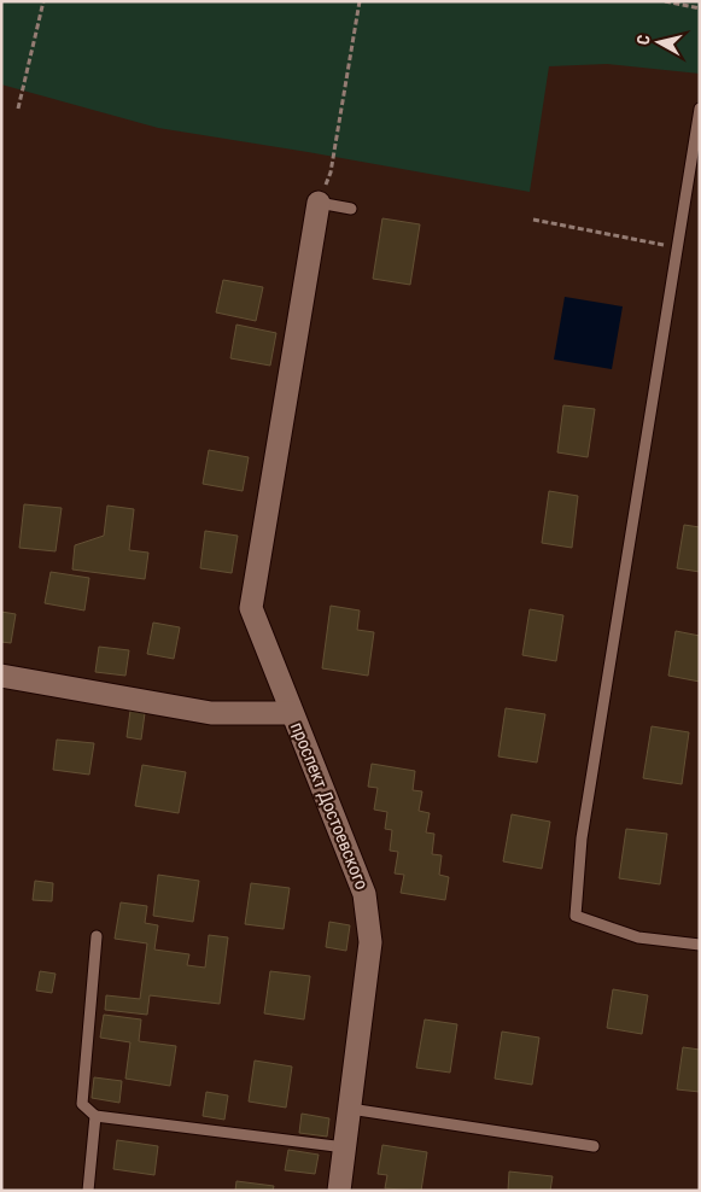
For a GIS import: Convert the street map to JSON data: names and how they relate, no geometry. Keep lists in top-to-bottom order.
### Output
{
  "streets": {
    "street": ["проспект Достоевского"]
  },
  "north": "left"
}
